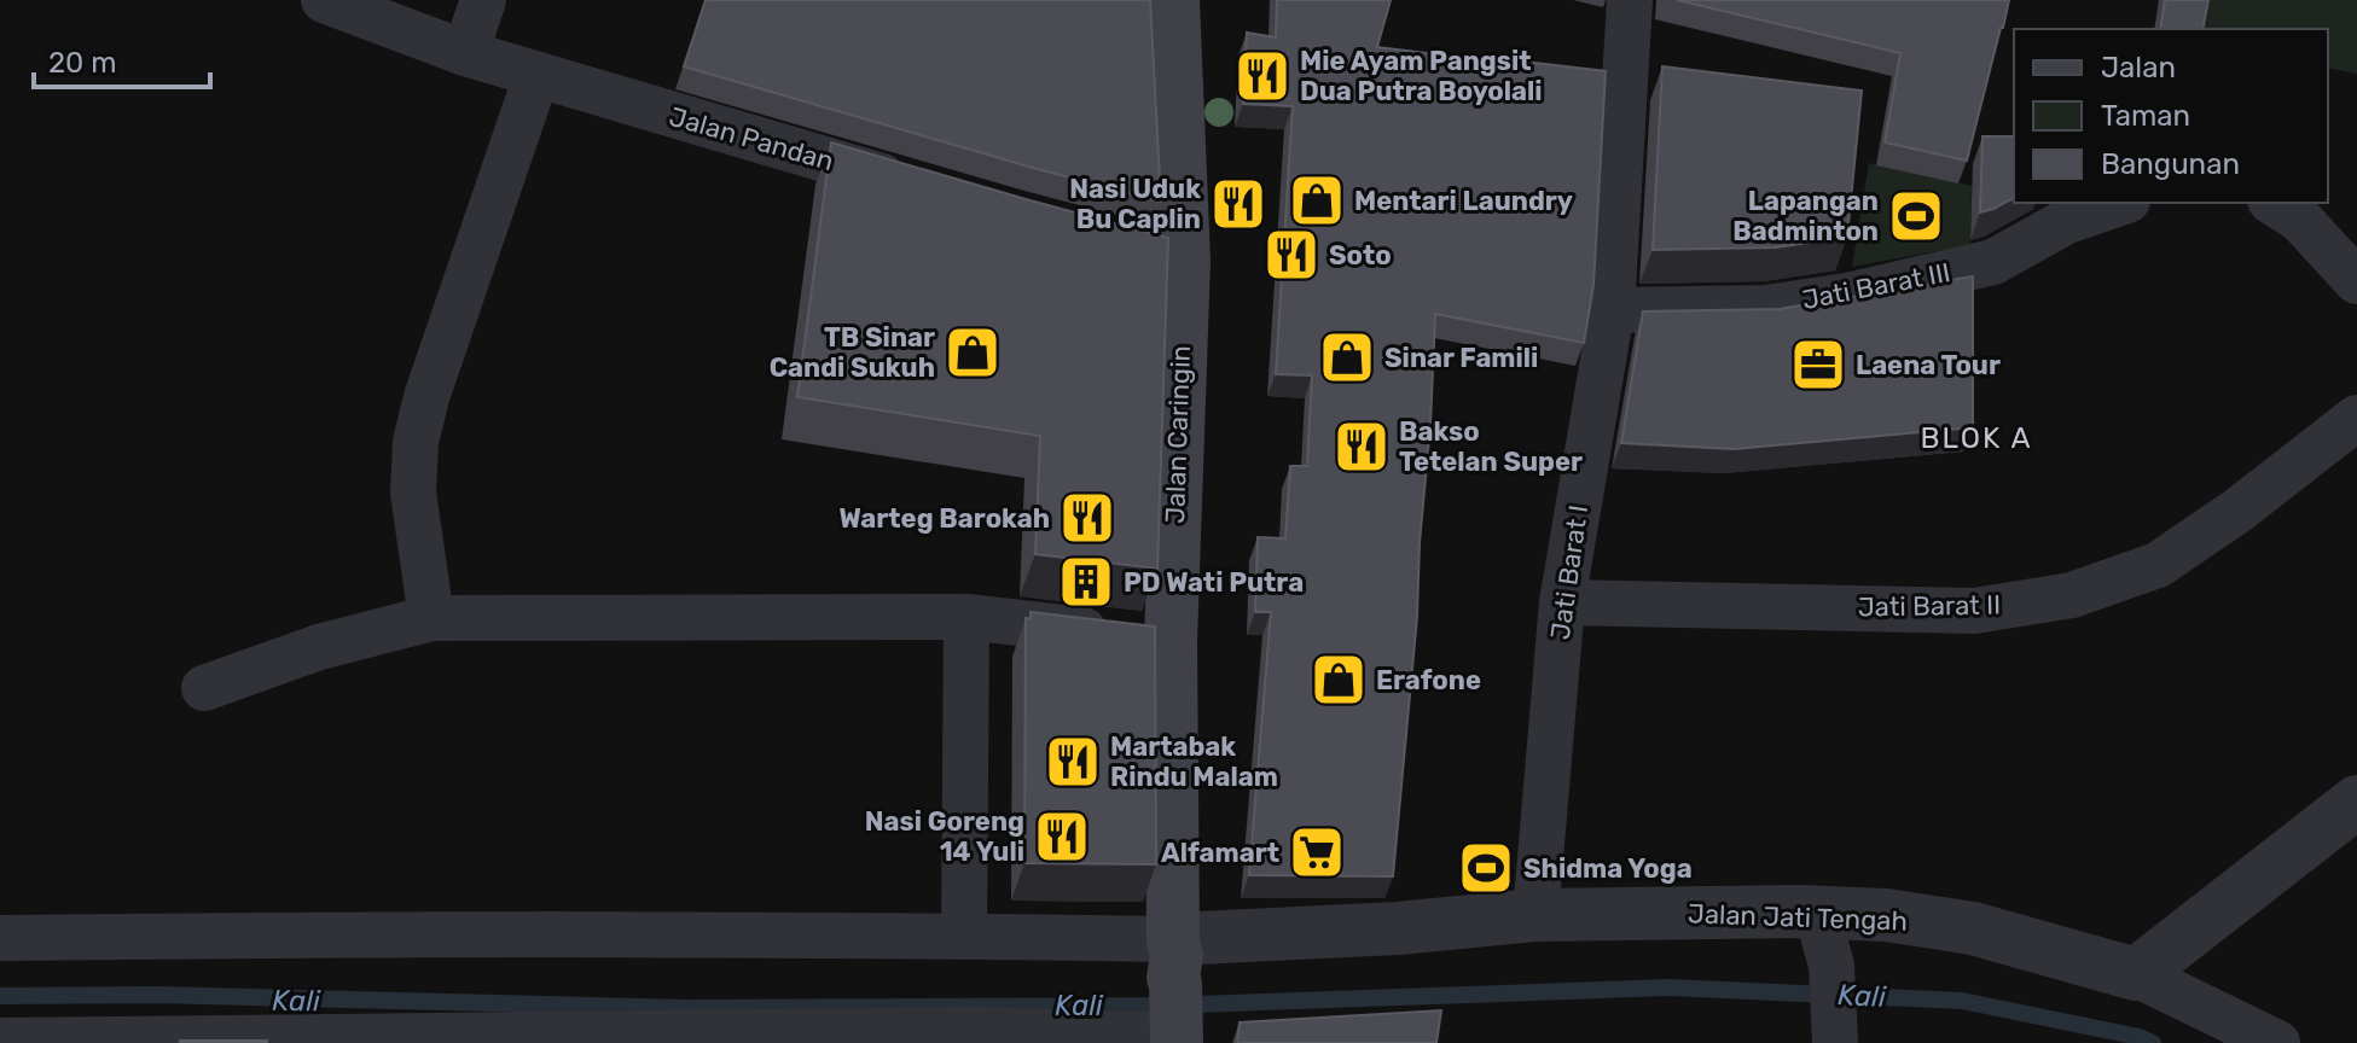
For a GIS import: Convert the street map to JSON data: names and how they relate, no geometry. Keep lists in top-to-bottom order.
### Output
{
  "streets": {
    "main road": ["Jalan Caringin"],
    "street": [
      "Jalan Pandan",
      "Jati Barat III",
      "Jati Barat I",
      "Jati Barat II",
      "Jalan Jati Tengah"
    ]
  },
  "crossings": [
    ["Jati Barat III", "Jati Barat I"],
    ["Jalan Caringin", "Jalan Jati Tengah"],
    ["Jati Barat I", "Jati Barat II"],
    ["Jati Barat I", "Jalan Jati Tengah"]
  ],
  "districts": ["BLOK A"],
  "water": ["Kali"],
  "places": {
    "restaurant": [
      "Mie Ayam Pangsit Dua Putra Boyolali",
      "Nasi Uduk Bu Caplin",
      "Soto",
      "Bakso Tetelan Super",
      "Warteg Barokah",
      "Martabak Rindu Malam",
      "Nasi Goreng 14 Yuli"
    ],
    "shop": [
      "Mentari Laundry",
      "TB Sinar Candi Sukuh",
      "Sinar Famili",
      "Erafone"
    ],
    "sports": ["Lapangan Badminton", "Shidma Yoga"],
    "office": ["Laena Tour"],
    "building": ["PD Wati Putra"],
    "supermarket": ["Alfamart"]
  },
  "legend": ["Jalan", "Taman", "Bangunan"],
  "scale_bar": "20 m"
}
